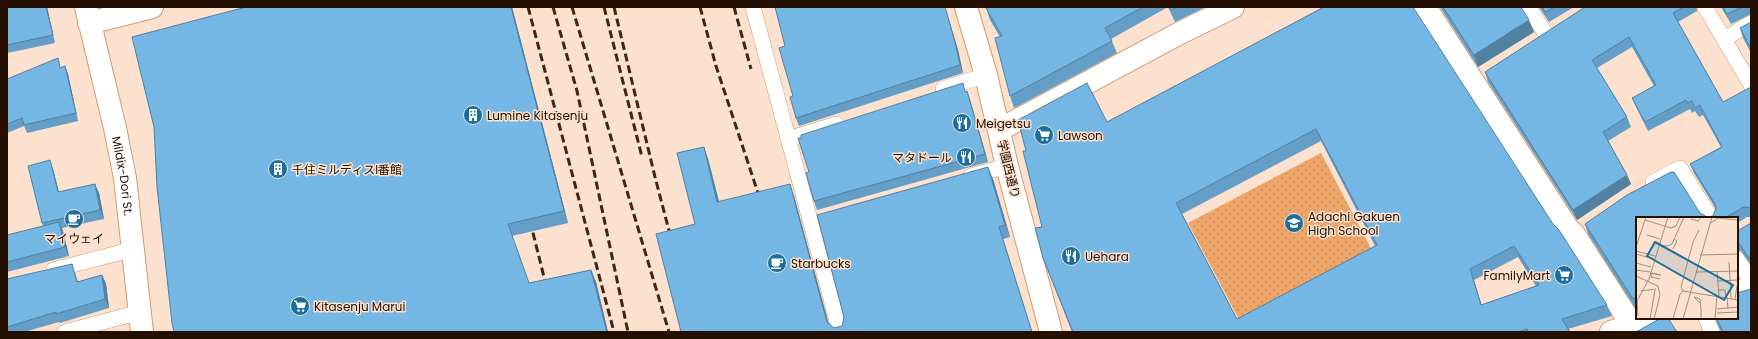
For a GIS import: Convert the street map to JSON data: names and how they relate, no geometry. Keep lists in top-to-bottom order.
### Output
{
  "streets": {
    "street": ["学園西通り", "Mildix-Dori St."]
  },
  "places": {
    "building": ["Lumine Kitasenju", "千住ミルディスI番館"],
    "restaurant": ["Meigetsu", "マタドール", "Uehara"],
    "supermarket": ["Lawson", "FamilyMart", "Kitasenju Marui"],
    "cafe": ["マイウェイ", "Starbucks"],
    "school or university": ["Adachi Gakuen High School"]
  }
}
